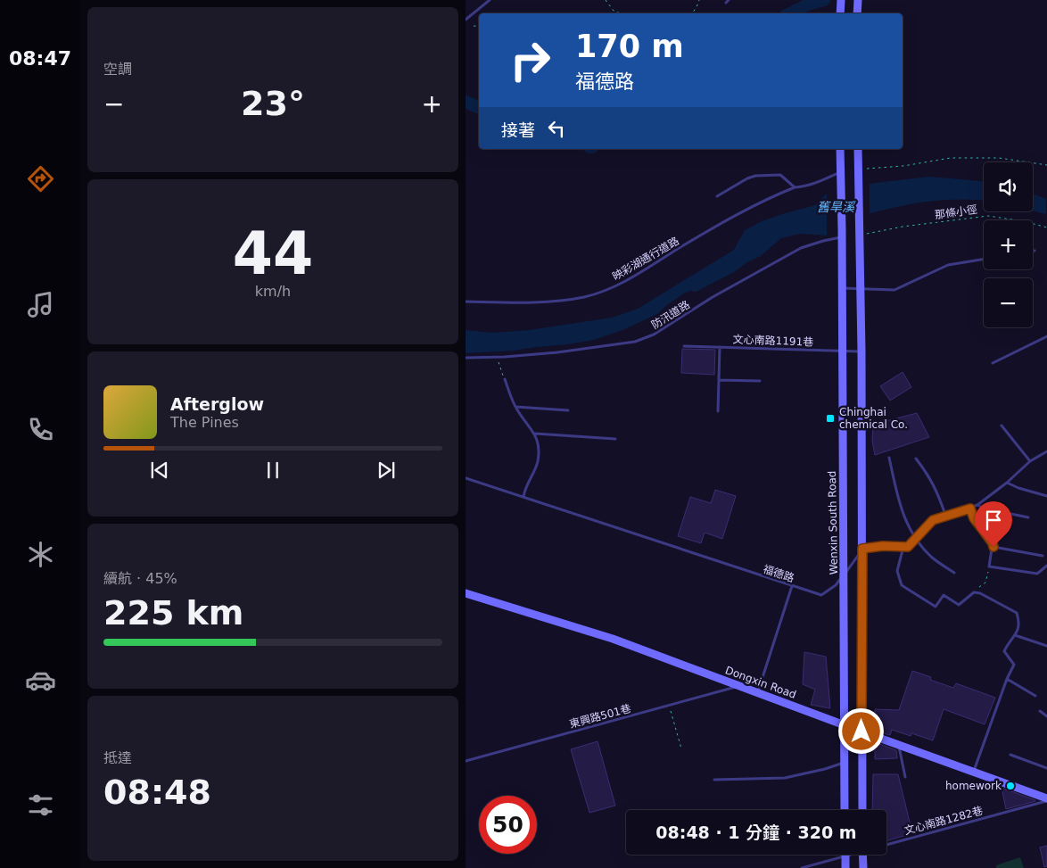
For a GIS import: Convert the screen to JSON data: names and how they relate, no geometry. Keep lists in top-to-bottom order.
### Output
{
  "streets": {
    "main road": ["Wenxin South Road", "Dongxin Road"],
    "lane": [
      "映彩湖通行道路",
      "防汛道路",
      "文心南路1191巷",
      "福德路",
      "東興路501巷",
      "文心南路1282巷"
    ],
    "path": ["那條小徑"]
  },
  "crossings": [
    ["映彩湖通行道路", "Wenxin South Road"],
    ["防汛道路", "Wenxin South Road"],
    ["文心南路1191巷", "Wenxin South Road"],
    ["Wenxin South Road", "福德路"],
    ["Wenxin South Road", "Dongxin Road"],
    ["Dongxin Road", "東興路501巷"],
    ["Dongxin Road", "文心南路1282巷"]
  ],
  "water": ["舊旱溪"],
  "places": {
    "transit": ["Chinghai chemical Co."],
    "other": ["homework"]
  },
  "page": {
    "tabs": "08:47",
    "tile": [
      "空調",
      ["44", "km/h"],
      ["續航 · 45%", "225 km"],
      ["抵達", "08:48"]
    ],
    "turn": ["170 m", "福德路"],
    "heat": ["−", "23°", "+"],
    "then": "接著",
    "map_buttons": ["+", "−"],
    "song": ["Afterglow", "The Pines"],
    "limit": "50",
    "trip": "08:48 · 1 分鐘 · 320 m"
  }
}
